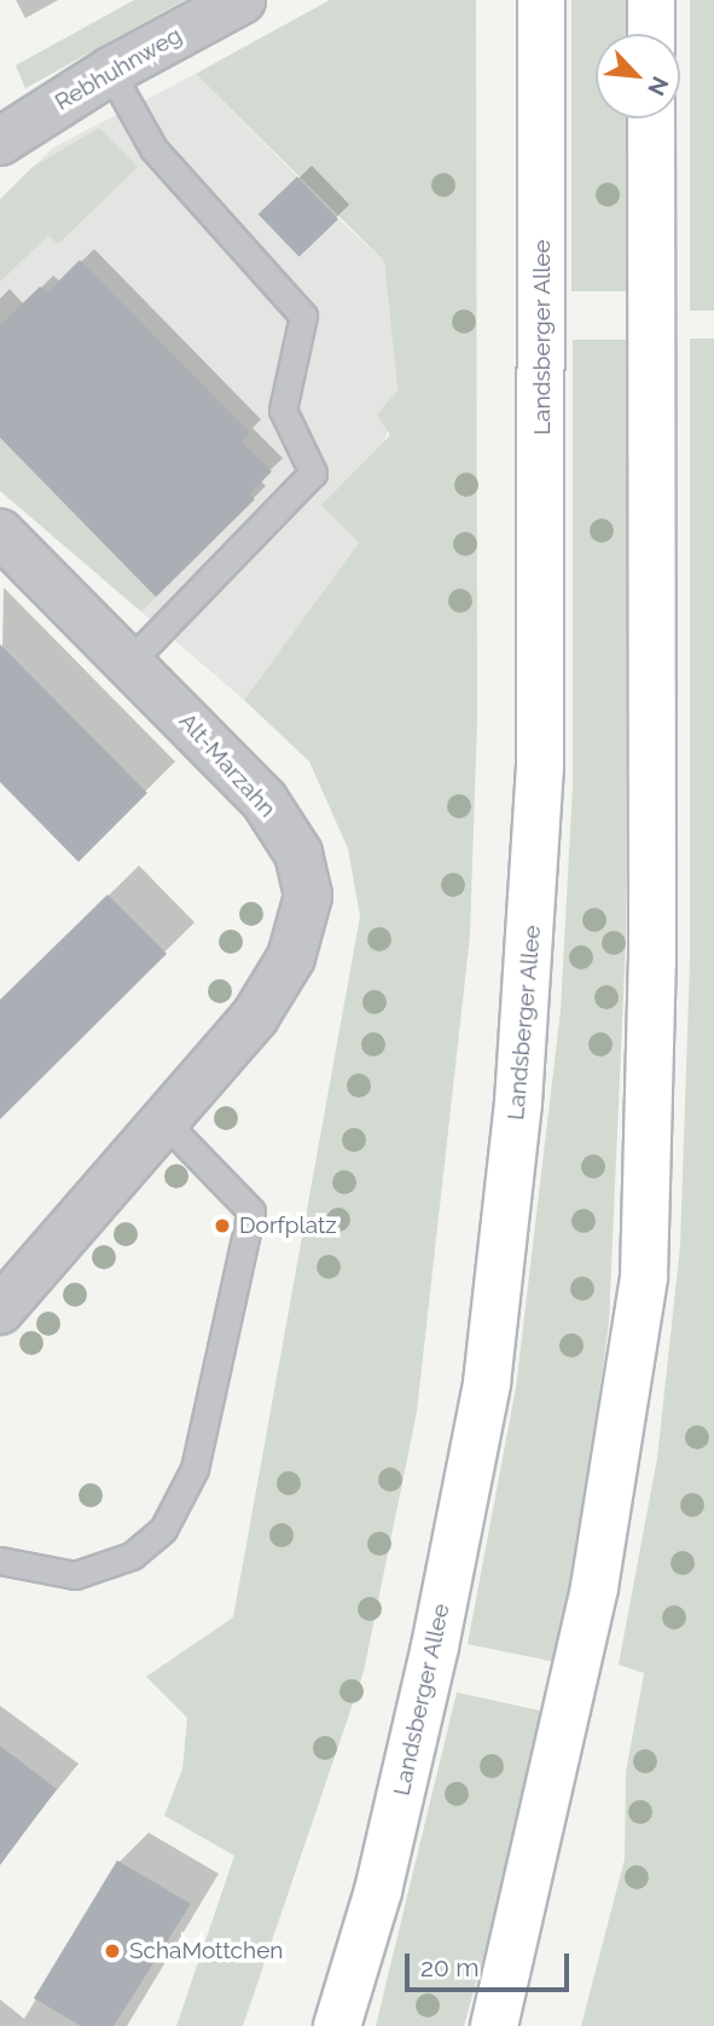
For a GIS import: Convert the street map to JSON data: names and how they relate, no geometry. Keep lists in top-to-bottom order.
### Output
{
  "streets": {
    "main road": ["Landsberger Allee"],
    "street": ["Rebhuhnweg", "Alt-Marzahn"]
  },
  "places": ["Dorfplatz", "SchaMottchen"],
  "scale_bar": "20 m",
  "north": "bottom right"
}
